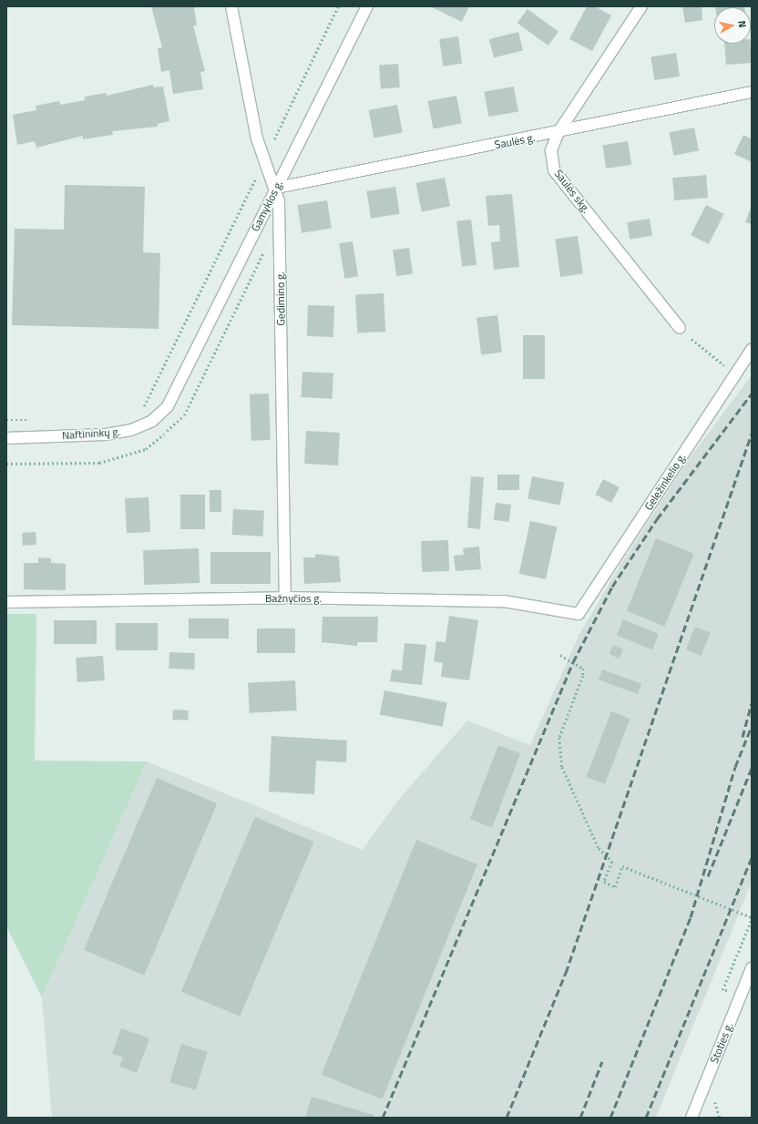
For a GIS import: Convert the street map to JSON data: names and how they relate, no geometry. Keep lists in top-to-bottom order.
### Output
{
  "streets": {
    "street": [
      "Saulės g.",
      "Saulės skg.",
      "Gamyklos g.",
      "Gedimino g.",
      "Naftininkų g.",
      "Geležinkelio g.",
      "Bažnyčios g.",
      "Stoties g."
    ]
  },
  "crossings": [
    ["Saulės g.", "Saulės skg."],
    ["Saulės g.", "Gamyklos g."],
    ["Saulės g.", "Gedimino g."],
    ["Gamyklos g.", "Gedimino g."],
    ["Gamyklos g.", "Naftininkų g."],
    ["Gedimino g.", "Bažnyčios g."],
    ["Geležinkelio g.", "Bažnyčios g."]
  ],
  "north": "right"
}
